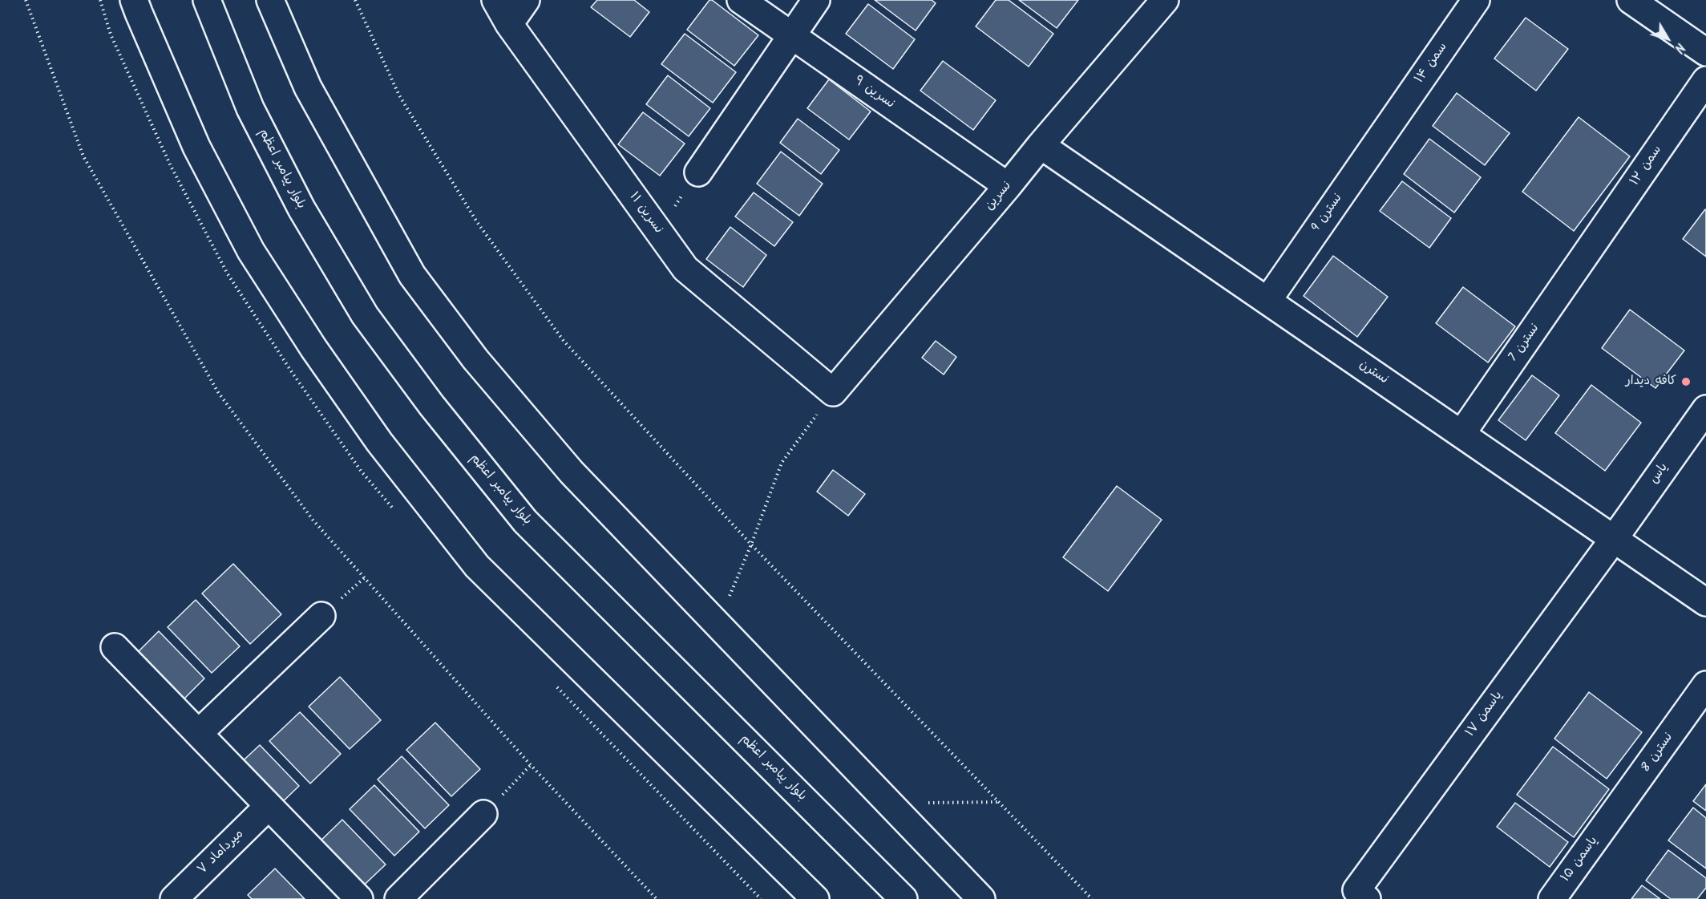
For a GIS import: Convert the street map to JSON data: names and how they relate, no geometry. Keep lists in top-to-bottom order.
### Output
{
  "streets": {
    "street": [
      "سمن ۱۴",
      "نسرین ۹",
      "سمن ۱۲",
      "بلوار پیامبر اعظم",
      "نسرین",
      "نسرین ۱۱",
      "نسترن 9",
      "نسترن 7",
      "نسترن",
      "یاس",
      "یاسمن ۱۷",
      "نسترن 8",
      "میرداماد ۷",
      "یاسمن ۱۵"
    ]
  },
  "crossings": [
    ["سمن ۱۴", "نسترن 9"],
    ["نسرین ۹", "نسرین"],
    ["سمن ۱۲", "نسترن 7"],
    ["نسرین", "نسرین ۱۱"],
    ["نسرین", "نسترن"],
    ["نسترن 9", "نسترن"],
    ["نسترن 7", "نسترن"],
    ["نسترن", "یاس"],
    ["نسترن", "یاسمن ۱۷"],
    ["یاس", "یاسمن ۱۷"],
    ["نسترن 8", "یاسمن ۱۵"]
  ],
  "places": ["کافه دیدار"],
  "north": "bottom right"
}
